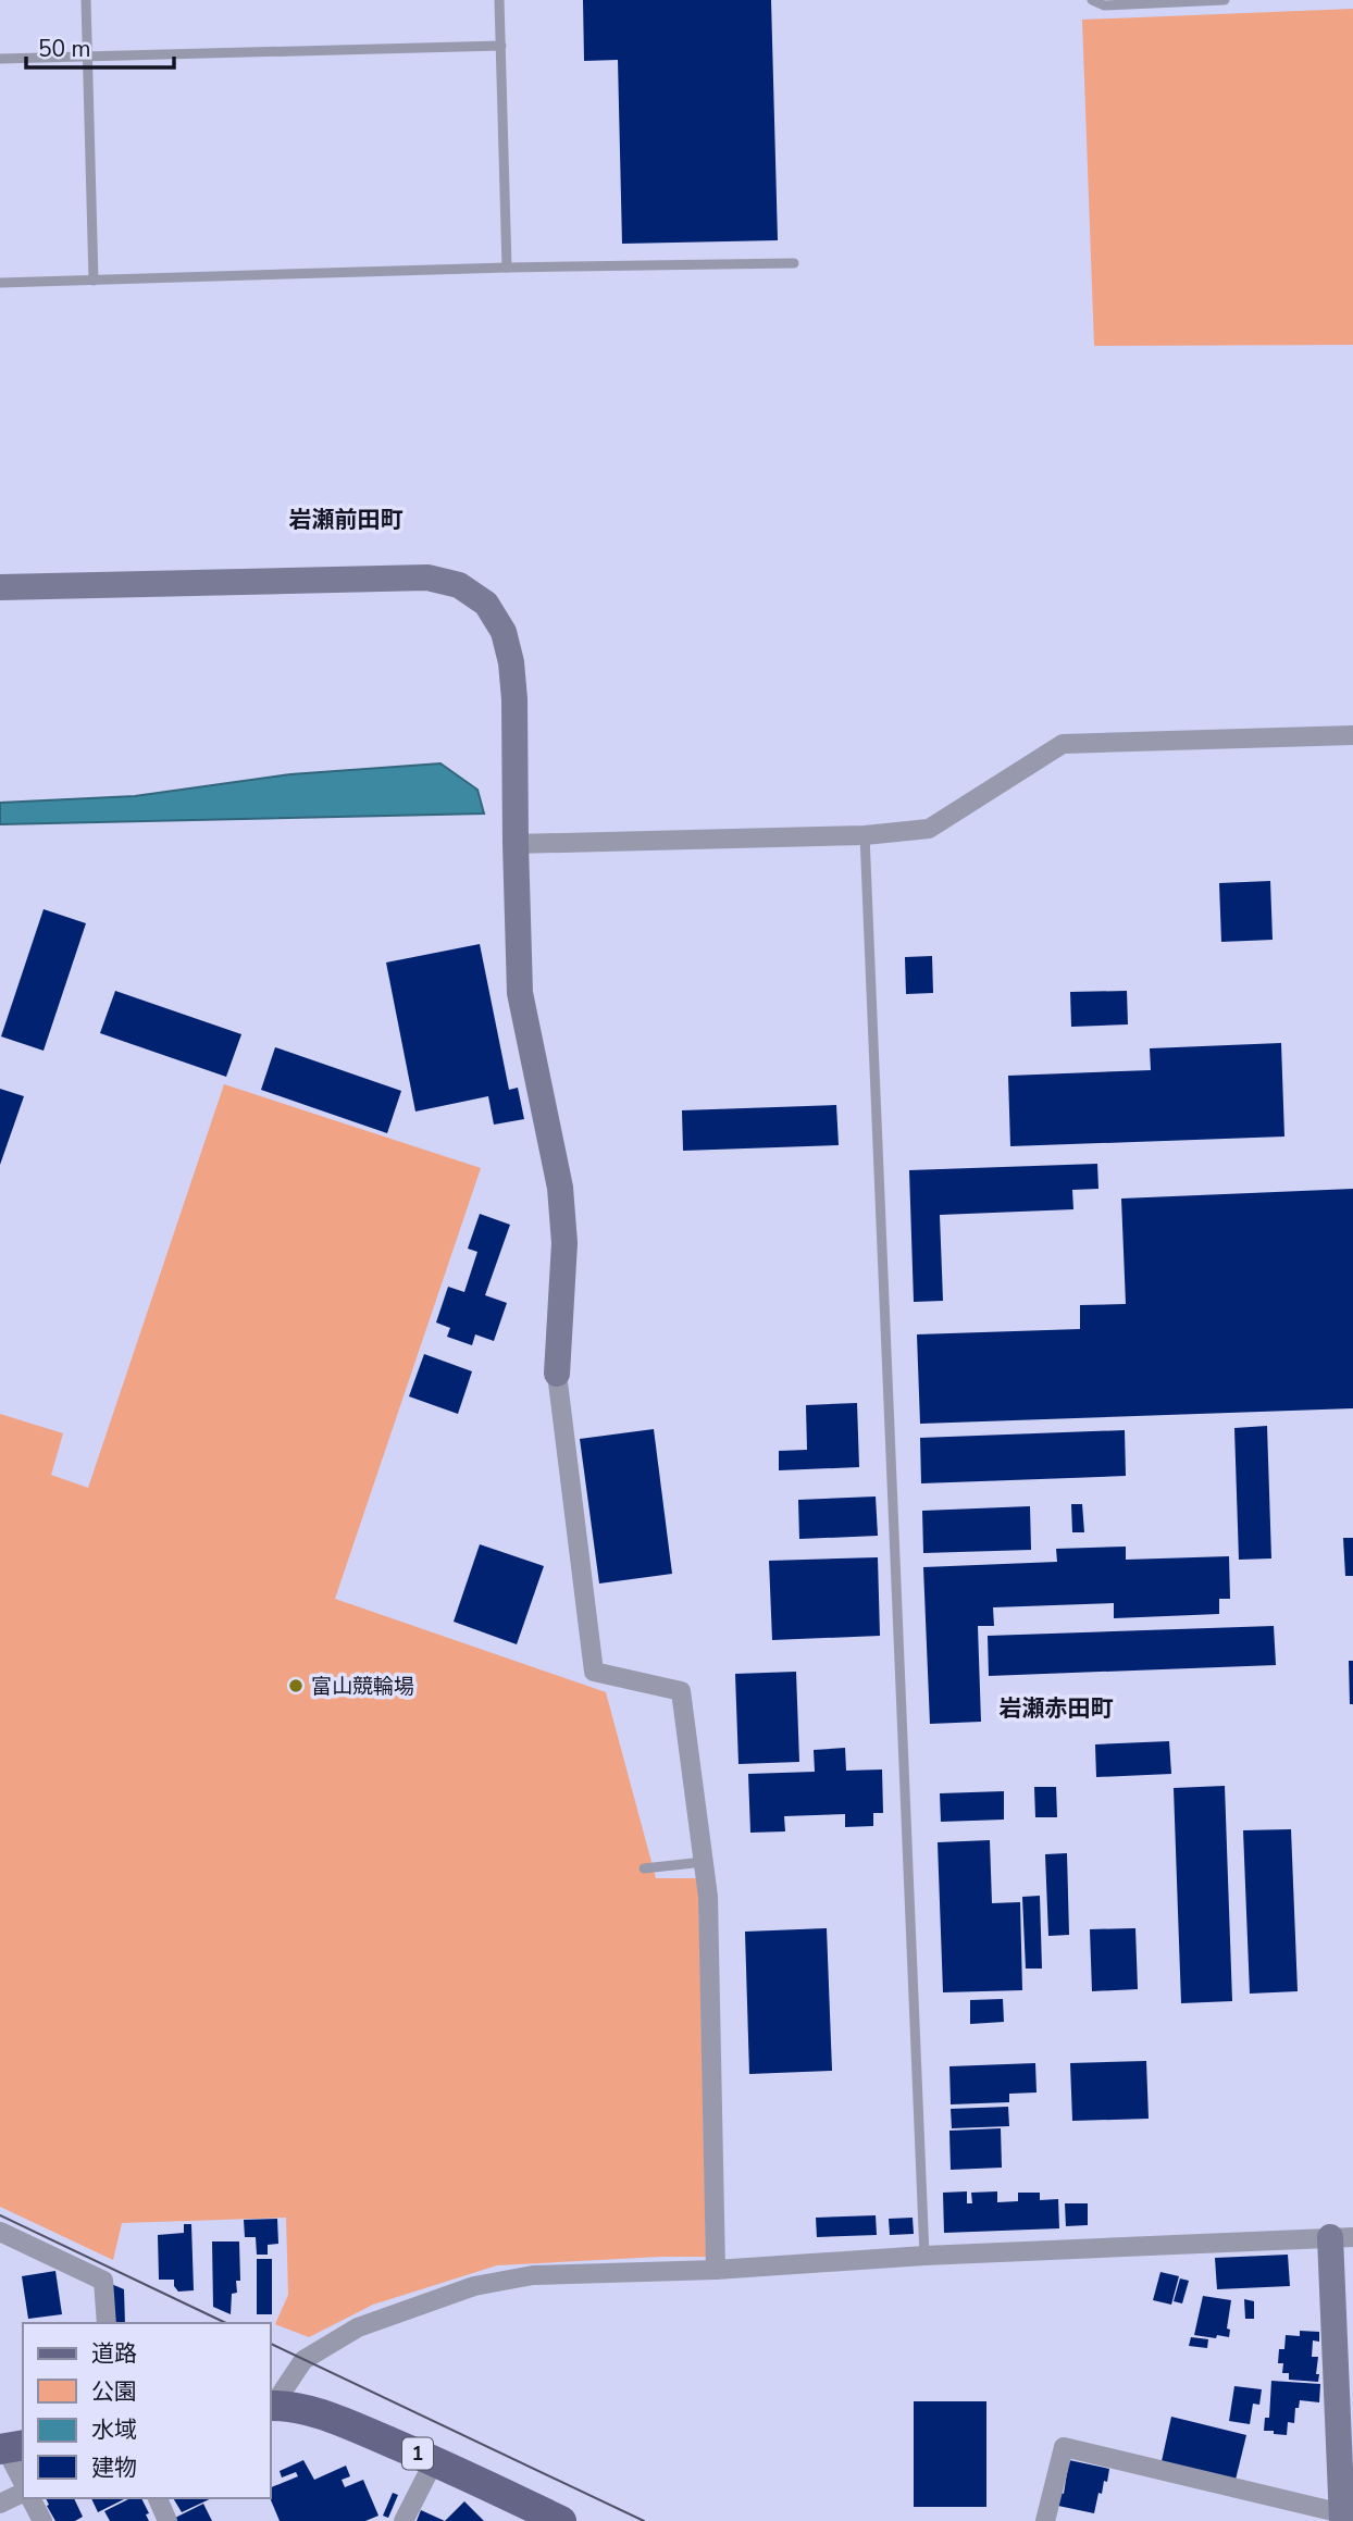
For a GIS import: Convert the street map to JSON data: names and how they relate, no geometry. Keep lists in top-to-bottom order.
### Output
{
  "streets": {
    "main road": ["1"]
  },
  "districts": ["岩瀬前田町", "岩瀬赤田町"],
  "places": ["富山競輪場"],
  "legend": [
    "道路",
    "公園",
    "水域",
    "建物"
  ],
  "scale_bar": "50 m"
}
